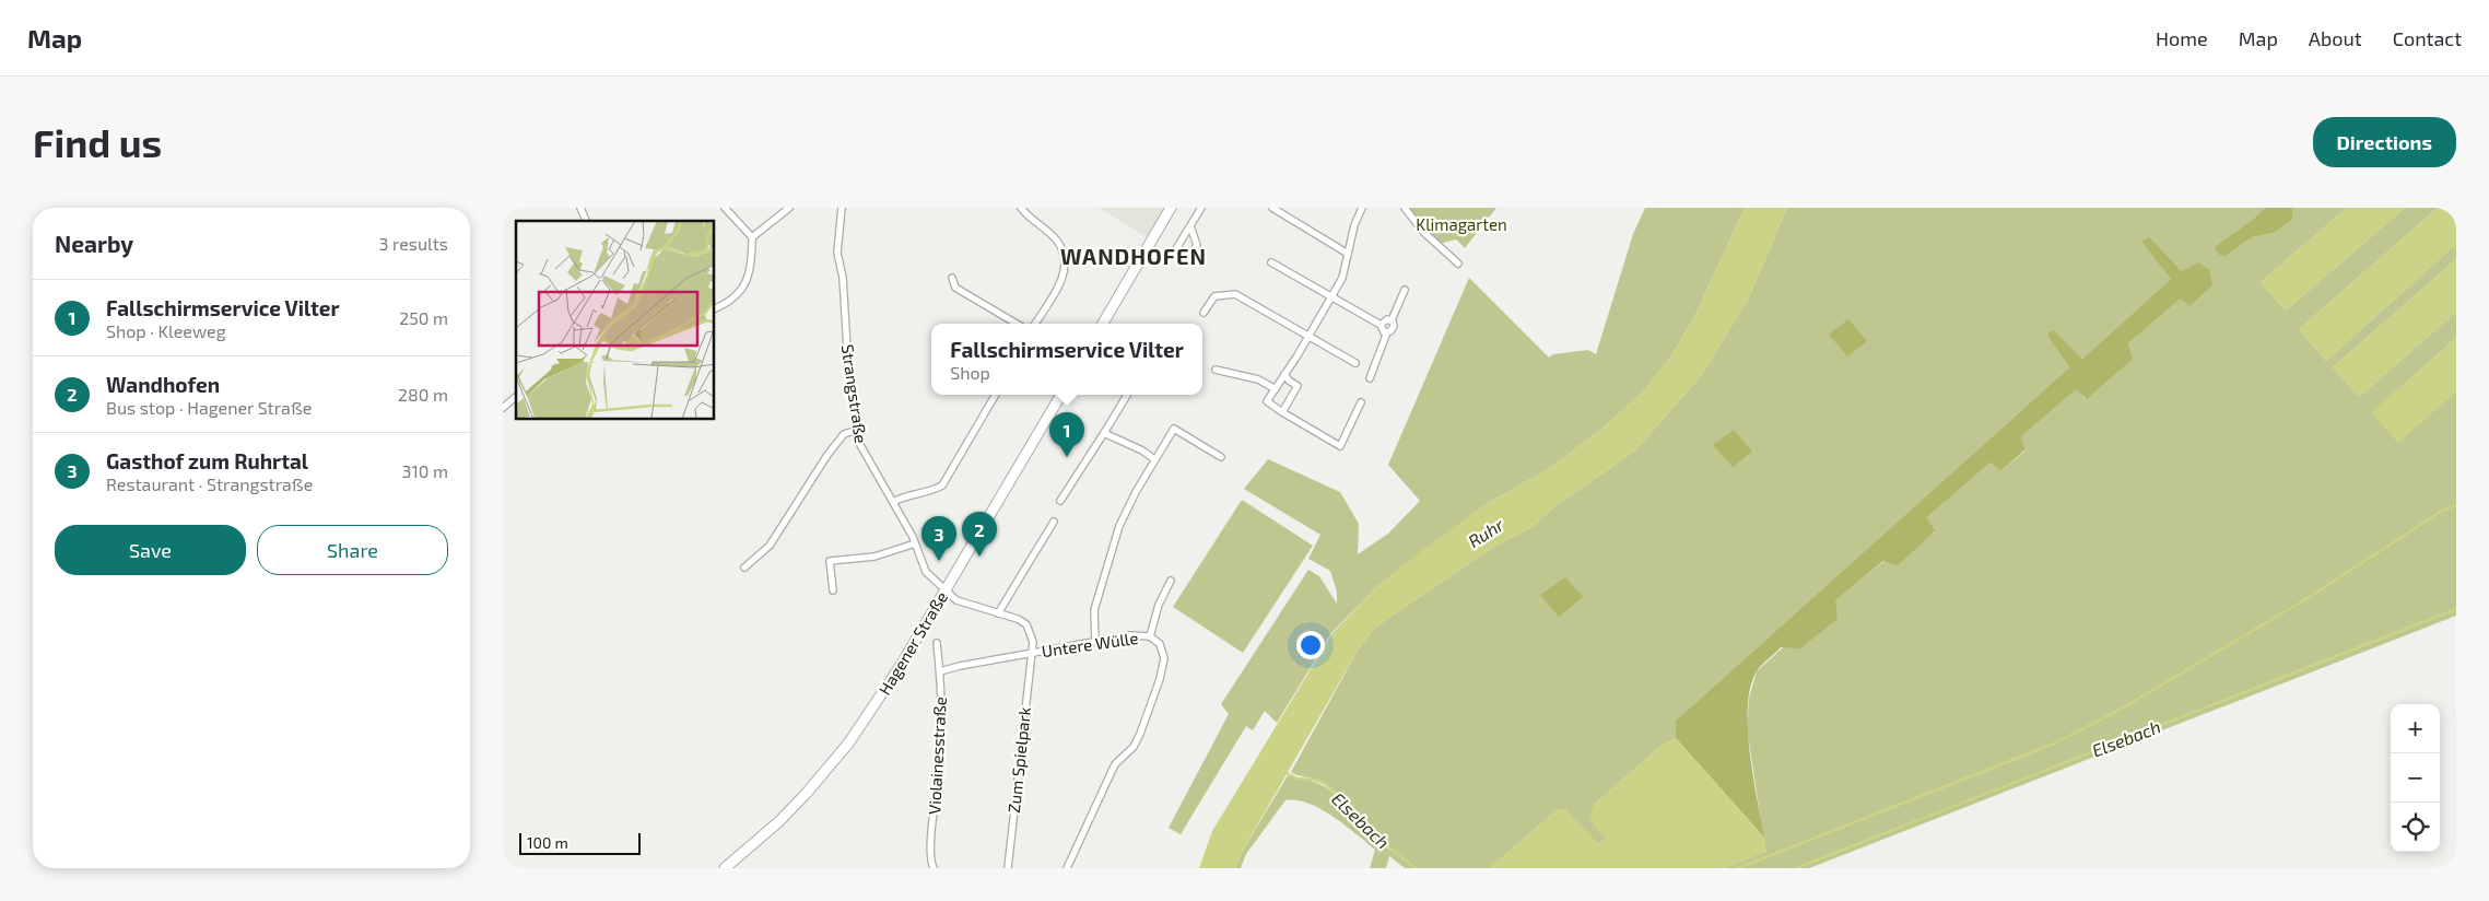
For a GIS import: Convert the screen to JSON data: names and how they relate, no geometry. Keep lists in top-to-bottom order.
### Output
{
  "streets": {
    "main road": ["Hagener Straße"],
    "street": [
      "Strangstraße",
      "Untere Wülle",
      "Violainesstraße",
      "Zum Spielpark"
    ]
  },
  "crossings": [
    ["Strangstraße", "Hagener Straße"],
    ["Strangstraße", "Untere Wülle"],
    ["Hagener Straße", "Untere Wülle"],
    ["Untere Wülle", "Violainesstraße"],
    ["Untere Wülle", "Zum Spielpark"]
  ],
  "districts": ["WANDHOFEN"],
  "water": ["Ruhr", "Elsebach"],
  "parks": ["Klimagarten"],
  "scale_bar": "100 m",
  "page": {
    "header": "Map",
    "nav": [
      "Home",
      "Map",
      "About",
      "Contact"
    ],
    "buttons": [
      "Directions",
      ["Save", "Share"]
    ],
    "title": "Find us",
    "heading": ["Nearby", "3 results"],
    "list": [
      {
        "mark": "1",
        "name": "Fallschirmservice Vilter",
        "note": "Shop · Kleeweg",
        "value": "250 m"
      },
      {
        "mark": "2",
        "name": "Wandhofen",
        "note": "Bus stop · Hagener Straße",
        "value": "280 m"
      },
      {
        "mark": "3",
        "name": "Gasthof zum Ruhrtal",
        "note": "Restaurant · Strangstraße",
        "value": "310 m"
      }
    ],
    "popup": ["Fallschirmservice Vilter", "Shop"],
    "pins": ["1", "2", "3"],
    "map_buttons": ["+", "−"],
    "scale": "100 m"
  }
}
